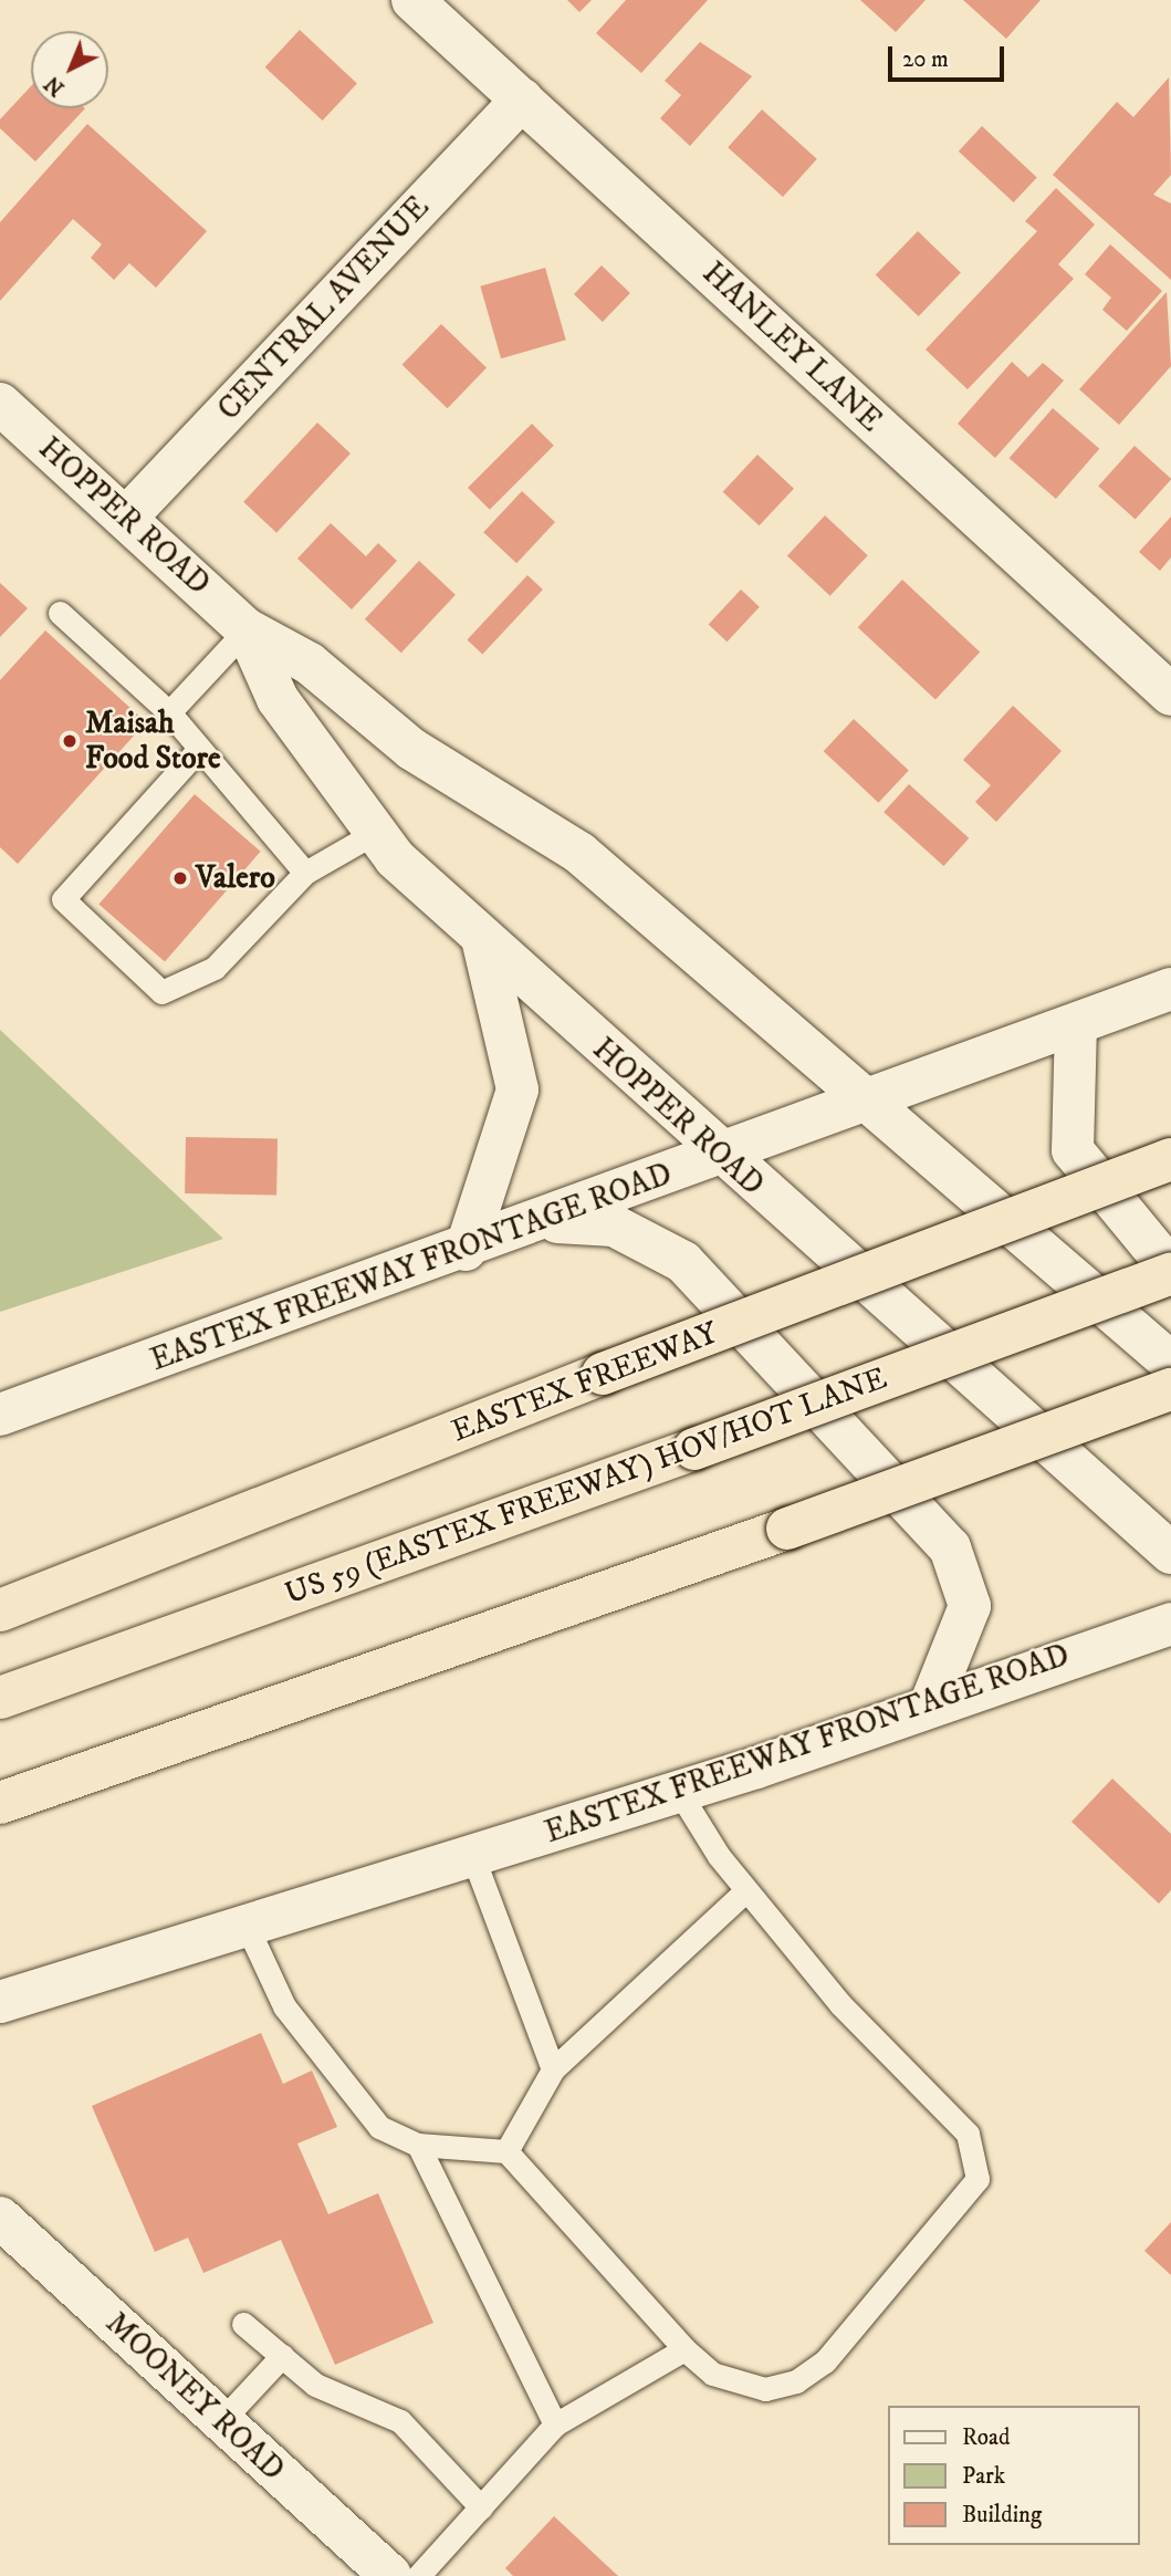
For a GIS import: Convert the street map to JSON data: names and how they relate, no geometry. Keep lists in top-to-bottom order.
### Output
{
  "streets": {
    "highway": ["EASTEX FREEWAY", "US 59 (EASTEX FREEWAY) HOV/HOT LANE"],
    "main road": [
      "CENTRAL AVENUE",
      "HANLEY LANE",
      "HOPPER ROAD",
      "EASTEX FREEWAY FRONTAGE ROAD",
      "MOONEY ROAD"
    ]
  },
  "crossings": [
    ["CENTRAL AVENUE", "HANLEY LANE"],
    ["CENTRAL AVENUE", "HOPPER ROAD"],
    ["HOPPER ROAD", "EASTEX FREEWAY FRONTAGE ROAD"]
  ],
  "places": ["Maisah Food Store", "Valero"],
  "legend": ["Road", "Park", "Building"],
  "scale_bar": "20 m",
  "north": "bottom left"
}
